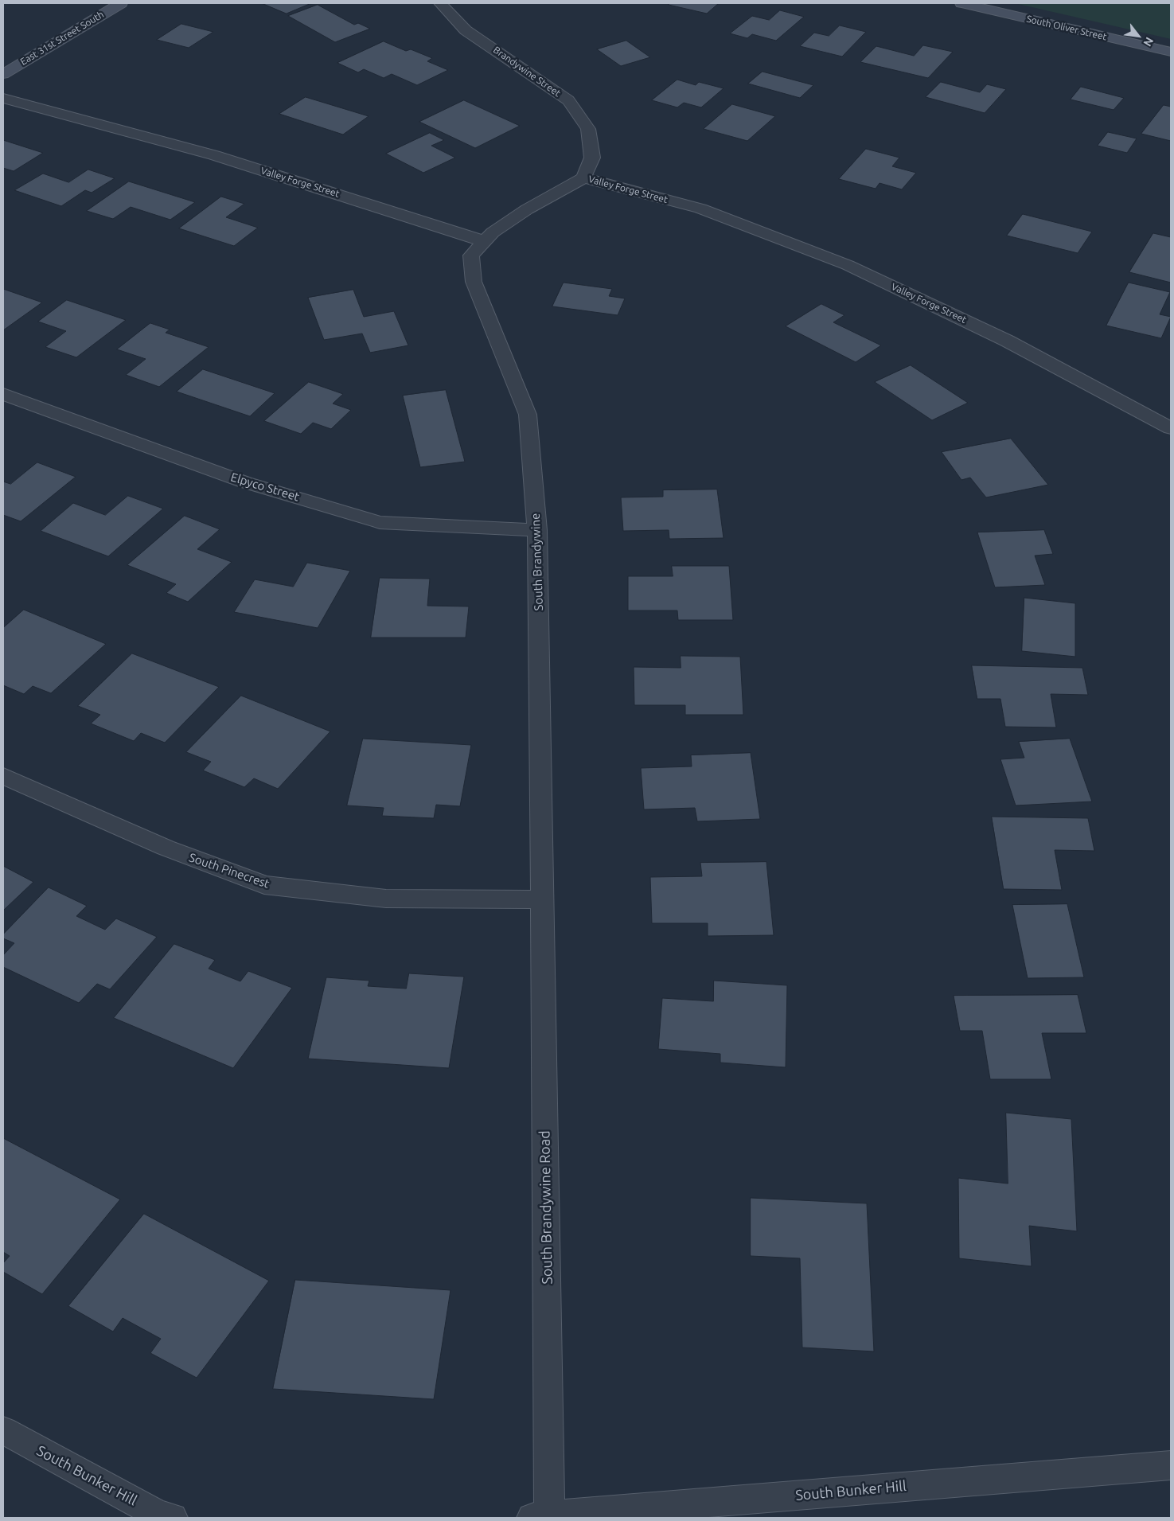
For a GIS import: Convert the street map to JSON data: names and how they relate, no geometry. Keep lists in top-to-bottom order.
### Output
{
  "streets": {
    "main road": ["South Oliver Street", "East 31st Street South"],
    "street": [
      "Brandywine Street",
      "Valley Forge Street",
      "Elpyco Street",
      "South Brandywine",
      "South Pinecrest",
      "South Brandywine Road",
      "South Bunker Hill"
    ]
  },
  "crossings": [
    ["Brandywine Street", "Valley Forge Street"],
    ["Valley Forge Street", "South Brandywine"],
    ["Elpyco Street", "South Brandywine"],
    ["South Brandywine", "South Pinecrest"],
    ["South Brandywine", "South Brandywine Road"],
    ["South Pinecrest", "South Brandywine Road"],
    ["South Brandywine Road", "South Bunker Hill"]
  ],
  "north": "bottom right"
}
